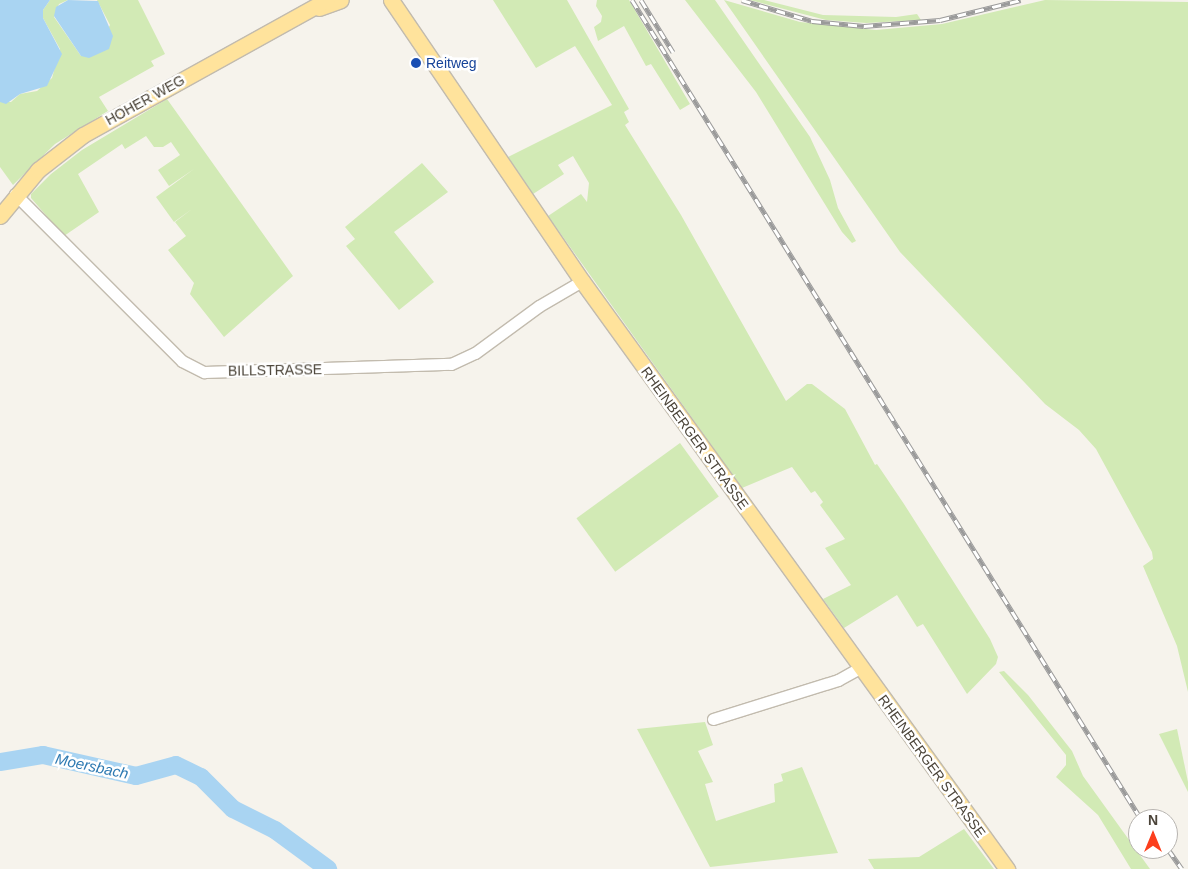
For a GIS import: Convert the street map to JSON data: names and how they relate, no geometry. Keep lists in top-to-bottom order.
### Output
{
  "streets": {
    "main road": ["HOHER WEG", "RHEINBERGER STRASSE"],
    "street": ["BILLSTRASSE"]
  },
  "crossings": [
    ["HOHER WEG", "BILLSTRASSE"],
    ["BILLSTRASSE", "RHEINBERGER STRASSE"]
  ],
  "water": ["Moersbach"],
  "places": ["Reitweg"],
  "north": "top"
}
